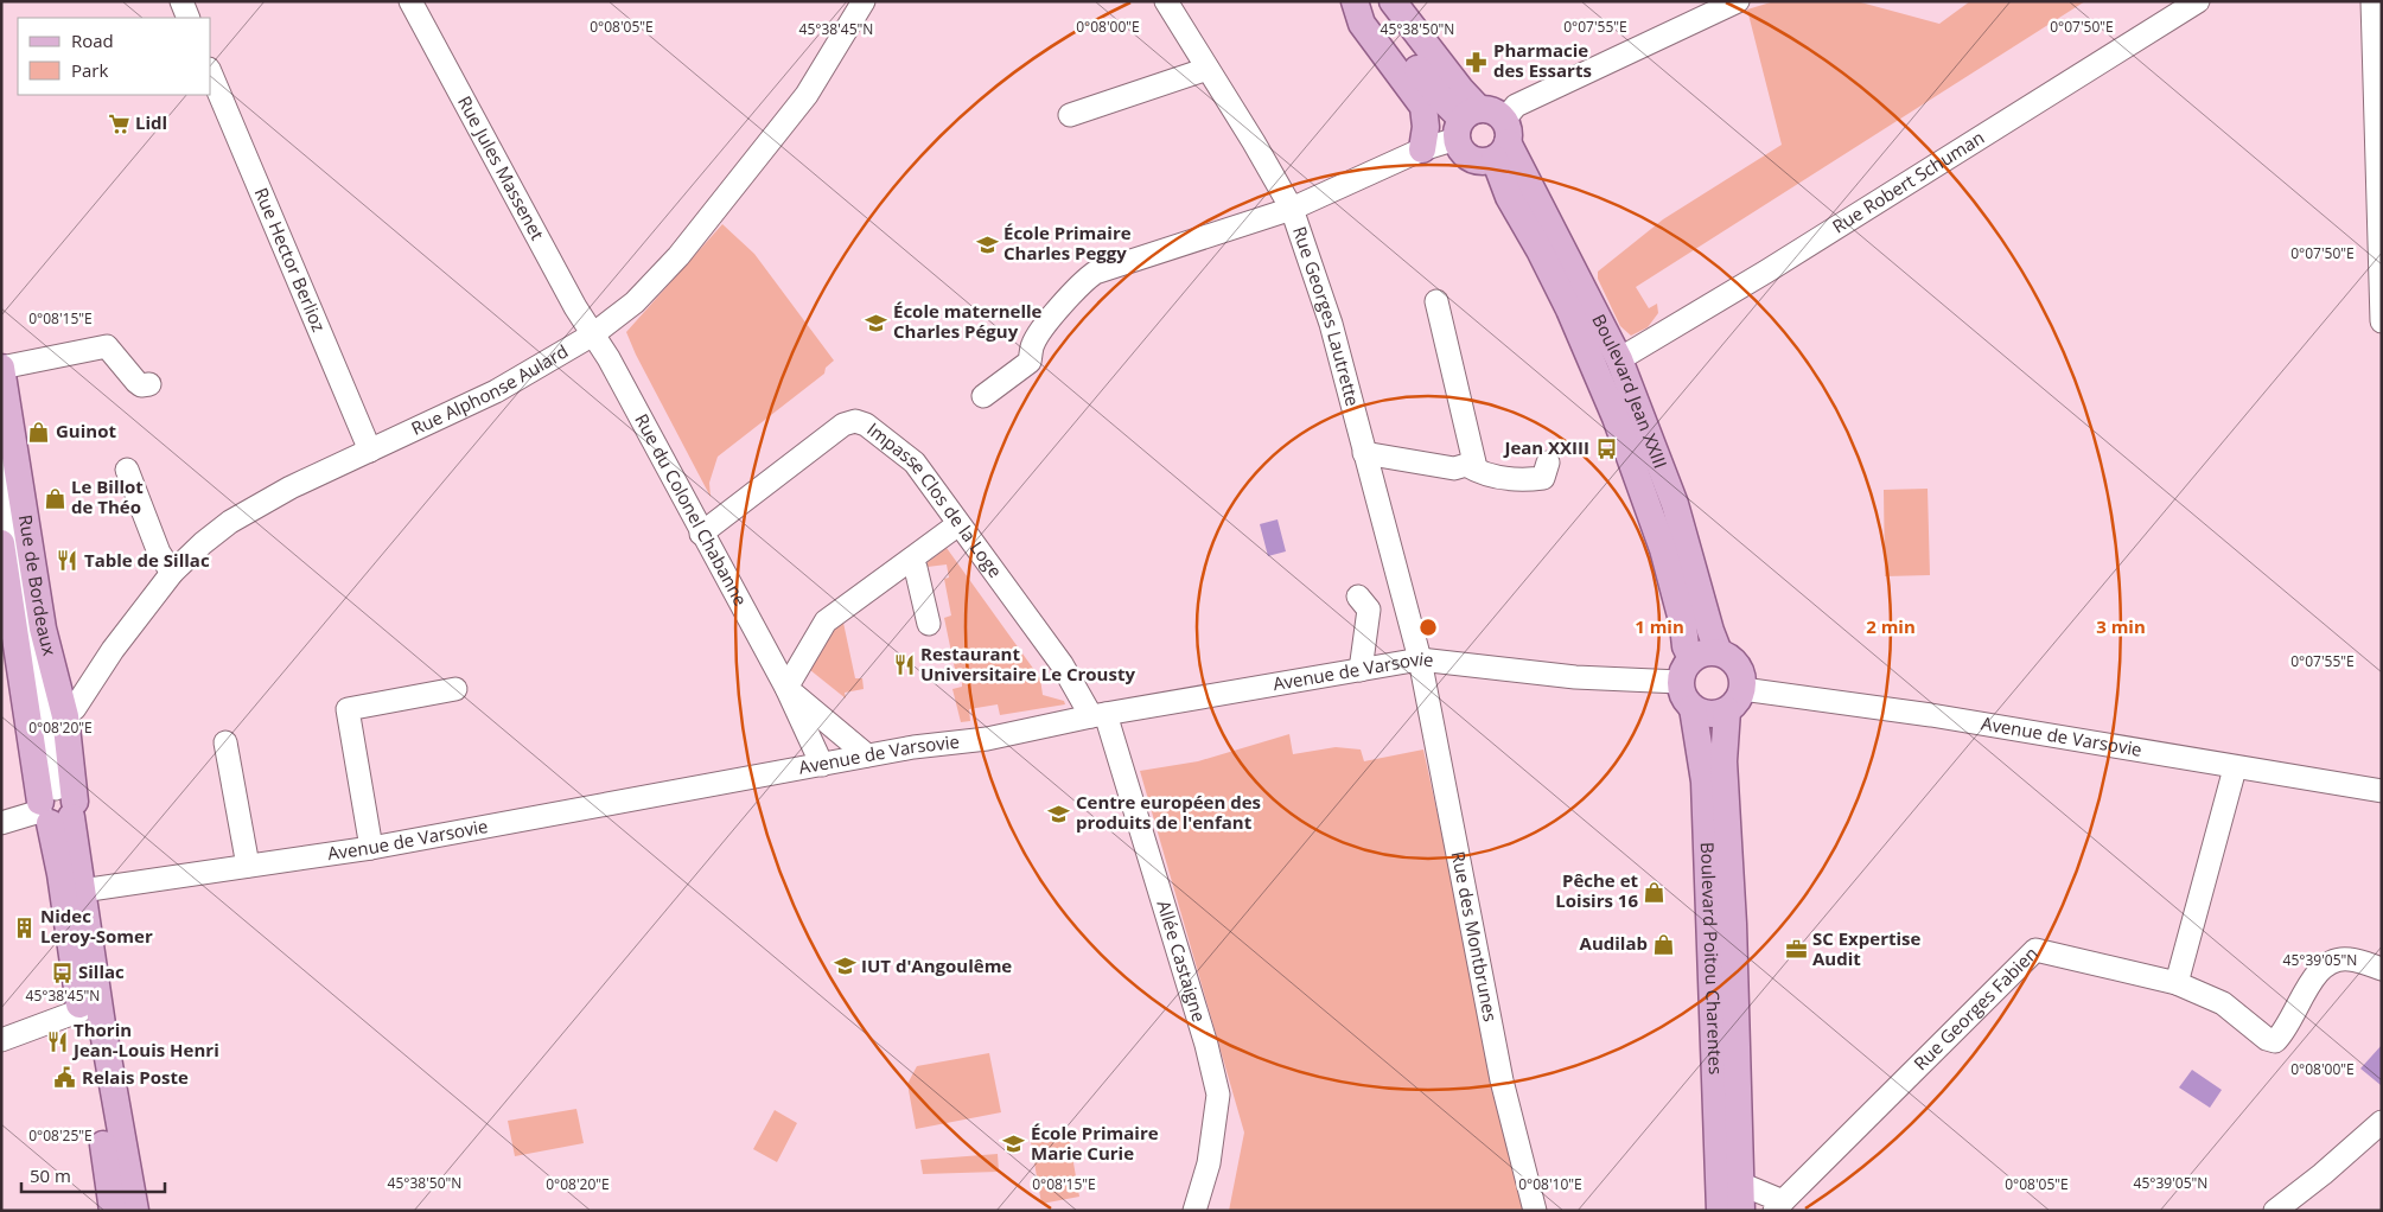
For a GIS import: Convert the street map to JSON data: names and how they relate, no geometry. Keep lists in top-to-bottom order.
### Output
{
  "streets": {
    "main road": ["Boulevard Jean XXIII", "Rue de Bordeaux", "Boulevard Poitou Charentes"],
    "street": [
      "Rue Jules Massenet",
      "Rue Robert Schuman",
      "Rue Hector Berlioz",
      "Rue Georges Lautrette",
      "Rue Alphonse Aulard",
      "Impasse Clos de la Loge",
      "Rue du Colonel Chabanne",
      "Avenue de Varsovie",
      "Rue des Montbrunes",
      "Allée Castaigne",
      "Rue Georges Fabien"
    ]
  },
  "crossings": [
    ["Rue Jules Massenet", "Rue Alphonse Aulard"],
    ["Rue Jules Massenet", "Rue du Colonel Chabanne"],
    ["Rue Robert Schuman", "Boulevard Jean XXIII"],
    ["Rue Hector Berlioz", "Rue Alphonse Aulard"],
    ["Rue Georges Lautrette", "Avenue de Varsovie"],
    ["Rue Georges Lautrette", "Rue des Montbrunes"],
    ["Rue Alphonse Aulard", "Rue du Colonel Chabanne"],
    ["Rue Alphonse Aulard", "Rue de Bordeaux"],
    ["Boulevard Jean XXIII", "Avenue de Varsovie"],
    ["Boulevard Jean XXIII", "Boulevard Poitou Charentes"],
    ["Impasse Clos de la Loge", "Rue du Colonel Chabanne"],
    ["Impasse Clos de la Loge", "Avenue de Varsovie"],
    ["Impasse Clos de la Loge", "Allée Castaigne"],
    ["Rue du Colonel Chabanne", "Avenue de Varsovie"],
    ["Rue de Bordeaux", "Avenue de Varsovie"],
    ["Avenue de Varsovie", "Rue des Montbrunes"],
    ["Avenue de Varsovie", "Boulevard Poitou Charentes"],
    ["Avenue de Varsovie", "Allée Castaigne"],
    ["Boulevard Poitou Charentes", "Rue Georges Fabien"]
  ],
  "places": {
    "pharmacy": ["Pharmacie des Essarts"],
    "supermarket": ["Lidl"],
    "school or university": [
      "École Primaire Charles Peggy",
      "École maternelle Charles Péguy",
      "Centre européen des produits de l'enfant",
      "IUT d'Angoulême",
      "École Primaire Marie Curie"
    ],
    "shop": [
      "Guinot",
      "Le Billot de Théo",
      "Pêche et Loisirs 16",
      "Audilab"
    ],
    "bus stop": ["Jean XXIII", "Sillac"],
    "restaurant": ["Table de Sillac", "Restaurant Universitaire Le Crousty", "Thorin Jean-Louis Henri"],
    "building": ["Nidec Leroy-Somer"],
    "office": ["SC Expertise Audit"],
    "public building": ["Relais Poste"]
  },
  "legend": ["Road", "Park"],
  "scale_bar": "50 m",
  "coordinates": [
    "0°08'05\"E",
    "0°08'00\"E",
    "0°07'55\"E",
    "0°07'50\"E",
    "45°38'45\"N",
    "45°38'50\"N",
    "0°08'15\"E",
    "0°08'20\"E",
    "45°39'05\"N",
    "0°08'25\"E",
    "0°08'10\"E"
  ],
  "rings": ["1 min", "2 min", "3 min"]
}
